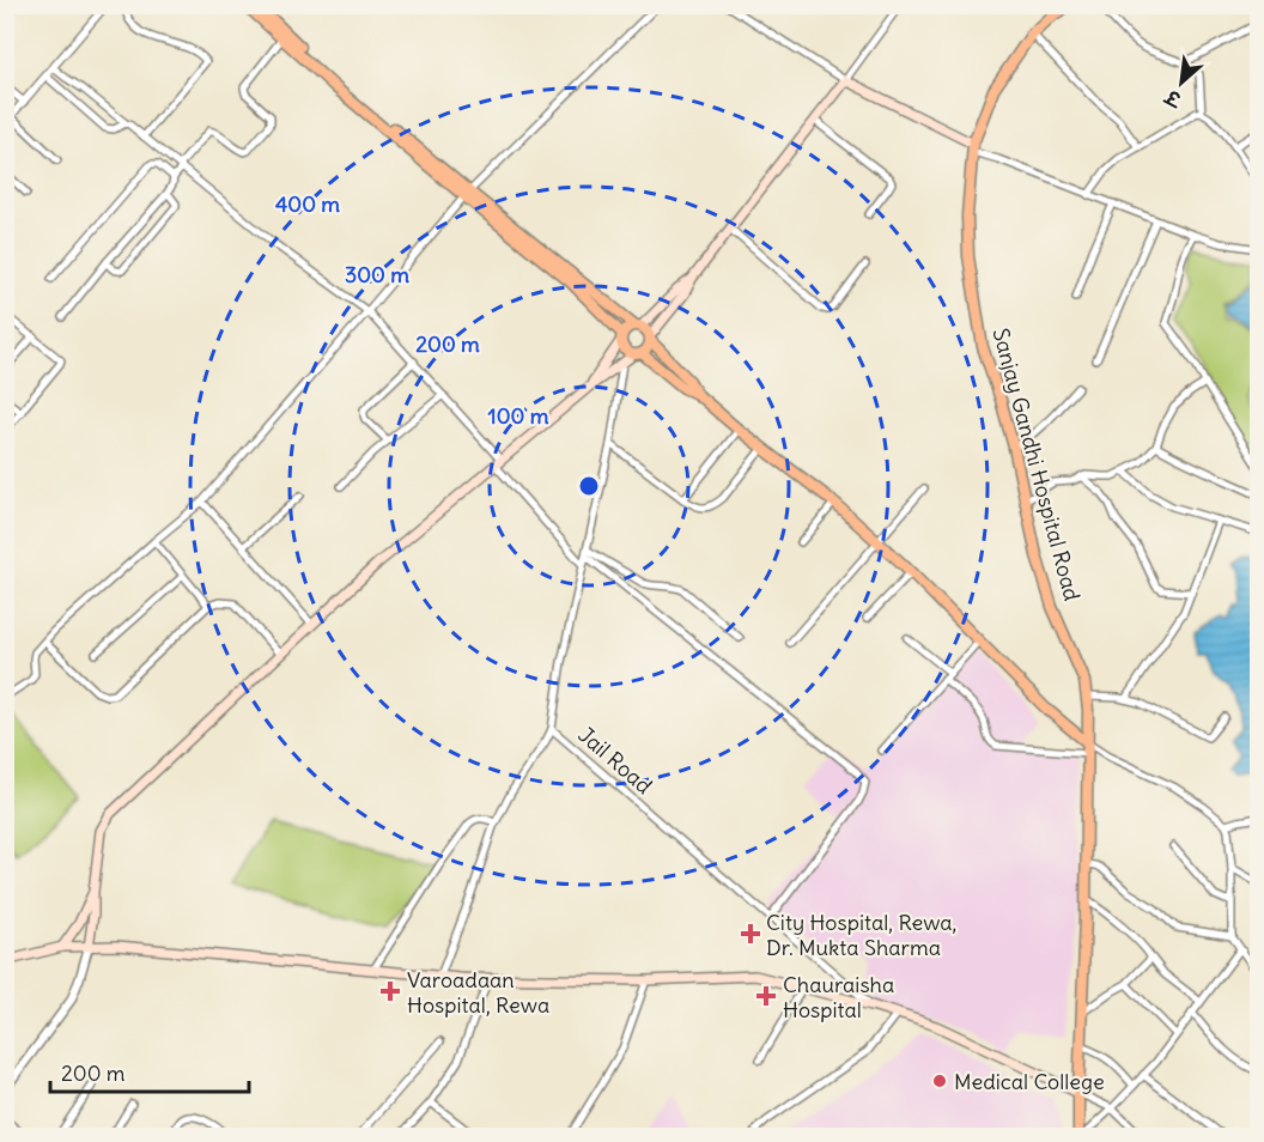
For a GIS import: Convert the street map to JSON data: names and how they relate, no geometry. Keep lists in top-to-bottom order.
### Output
{
  "streets": {
    "main road": ["Sanjay Gandhi Hospital Road"],
    "street": ["Jail Road"]
  },
  "places": {
    "health": ["City Hospital, Rewa, Dr. Mukta Sharma", "Varoadaan Hospital, Rewa", "Chauraisha Hospital"],
    "other": ["Medical College"]
  },
  "scale_bar": "200 m",
  "north": "bottom left",
  "rings": [
    "400 m",
    "300 m",
    "200 m",
    "100 m"
  ]
}
